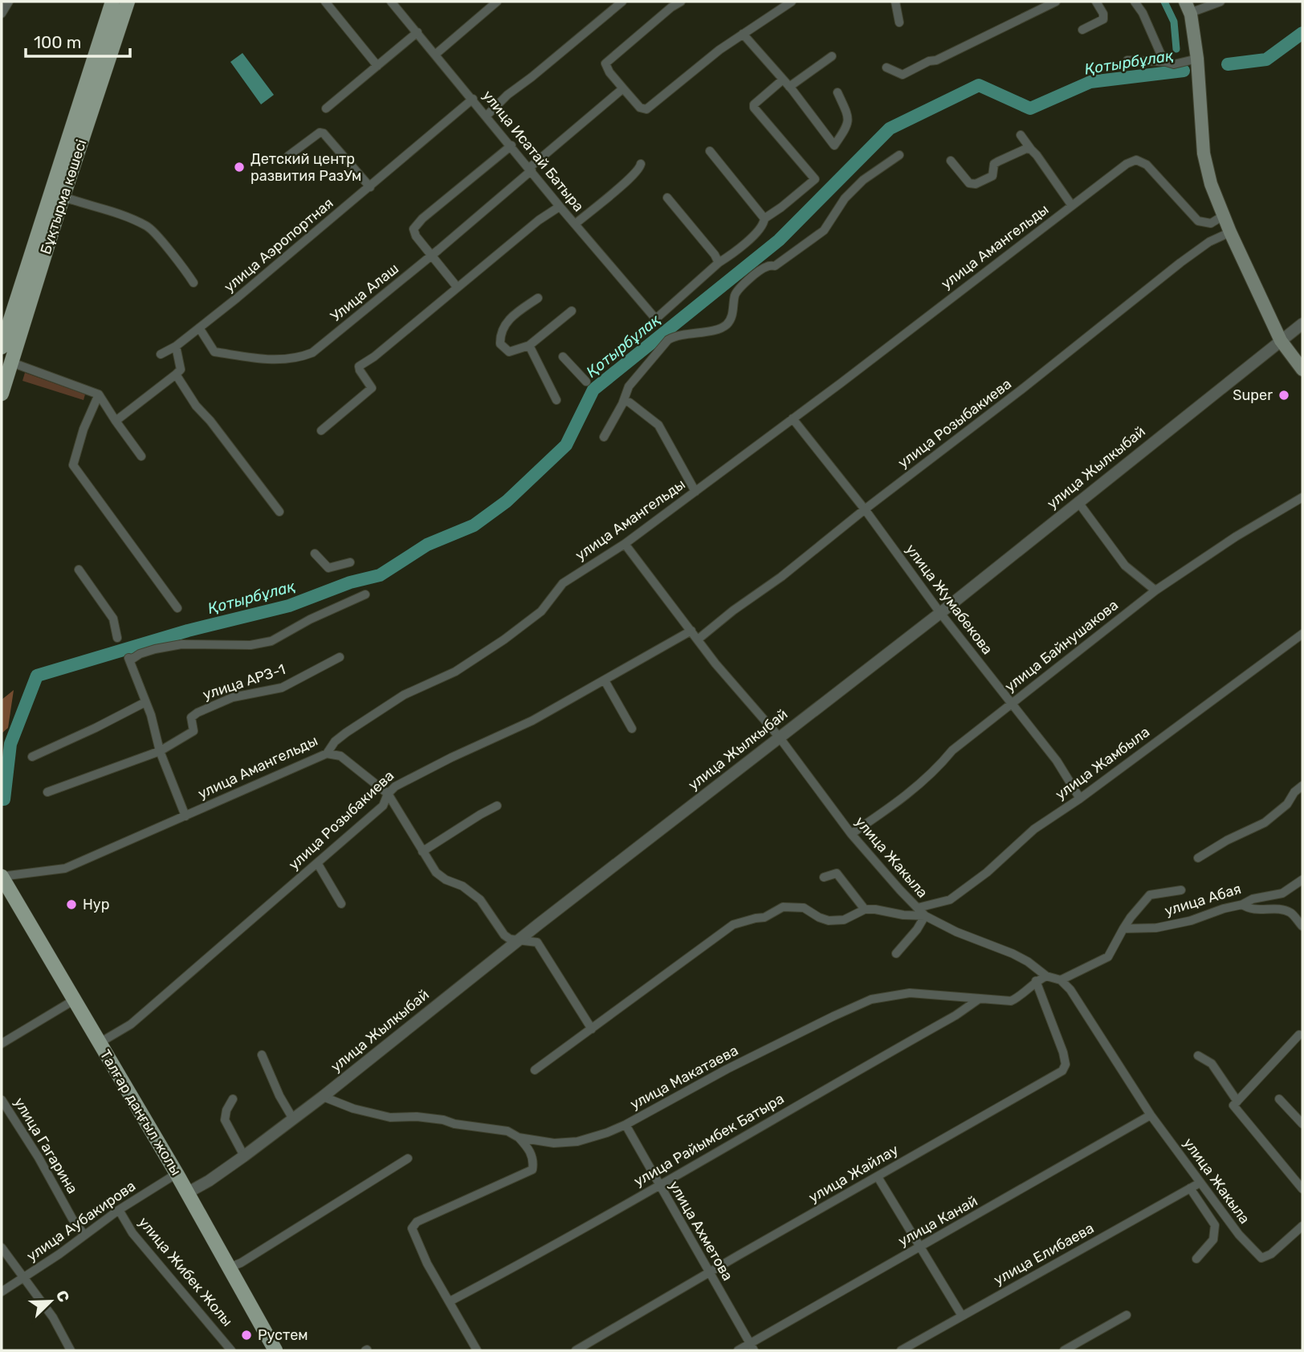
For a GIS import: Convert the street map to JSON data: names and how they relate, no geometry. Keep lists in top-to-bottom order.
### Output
{
  "streets": {
    "main road": ["Бұқтырма көшесі", "Талғар даңғыл жолы"],
    "street": [
      "улица Исатай Батыра",
      "улица Аэропортная",
      "улица Амангельды",
      "Улица Алаш",
      "улица Розыбакиева",
      "улица Жылкыбай",
      "улица Жумабекова",
      "улица Байнушакова",
      "улица АРЗ-1",
      "улица Жамбыла",
      "улица Жакыла",
      "улица Абая",
      "улица Макатаева",
      "улица Райымбек Батыра",
      "улица Гагарина",
      "улица Жайлау",
      "улица Аубакирова",
      "улица Канай",
      "улица Ахметова",
      "улица Елибаева",
      "улица Жибек Жолы"
    ]
  },
  "crossings": [
    ["улица Исатай Батыра", "улица Аэропортная"],
    ["улица Исатай Батыра", "Улица Алаш"],
    ["улица Аэропортная", "Улица Алаш"],
    ["улица Амангельды", "улица Жумабекова"],
    ["улица Амангельды", "улица Жакыла"],
    ["улица Амангельды", "Талғар даңғыл жолы"],
    ["улица Розыбакиева", "улица Жумабекова"],
    ["улица Розыбакиева", "улица Жакыла"],
    ["улица Розыбакиева", "Талғар даңғыл жолы"],
    ["улица Жылкыбай", "улица Жумабекова"],
    ["улица Жылкыбай", "улица Жакыла"],
    ["улица Жылкыбай", "улица Макатаева"],
    ["улица Жылкыбай", "Талғар даңғыл жолы"],
    ["улица Жумабекова", "улица Байнушакова"],
    ["улица Жумабекова", "улица Жамбыла"],
    ["улица Байнушакова", "улица Жакыла"],
    ["улица Жамбыла", "улица Жакыла"],
    ["улица Жакыла", "улица Макатаева"],
    ["улица Жакыла", "улица Канай"],
    ["улица Жакыла", "улица Елибаева"],
    ["улица Макатаева", "улица Райымбек Батыра"],
    ["улица Макатаева", "улица Жайлау"],
    ["улица Макатаева", "улица Ахметова"],
    ["Талғар даңғыл жолы", "улица Аубакирова"],
    ["улица Райымбек Батыра", "улица Ахметова"],
    ["улица Гагарина", "улица Аубакирова"],
    ["улица Жайлау", "улица Ахметова"],
    ["улица Аубакирова", "улица Жибек Жолы"],
    ["улица Канай", "улица Ахметова"]
  ],
  "water": ["Қотырбұлақ"],
  "places": [
    "Детский центр развития РазУм",
    "Super",
    "Нур",
    "Рустем"
  ],
  "scale_bar": "100 m",
  "north": "top right"
}
